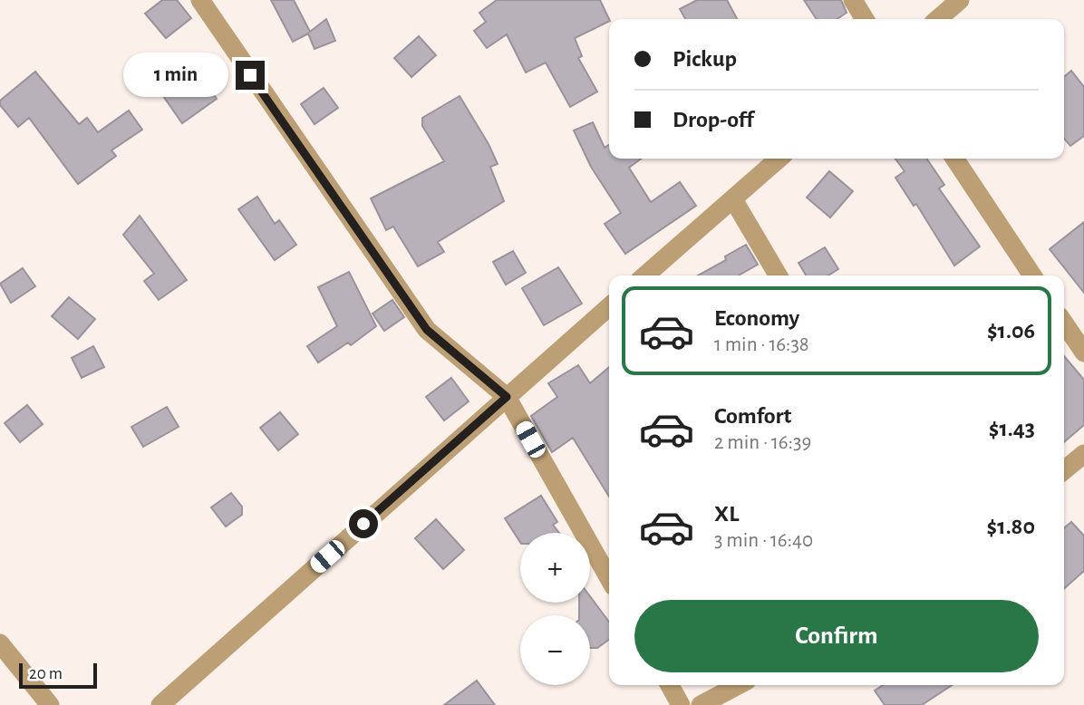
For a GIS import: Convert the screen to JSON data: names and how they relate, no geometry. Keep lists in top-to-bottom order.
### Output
{
  "scale_bar": "20 m",
  "page": {
    "banner": ["Pickup", "Drop-off"],
    "bubble": "1 min",
    "list": [
      {
        "name": "Economy",
        "note": "1 min · 16:38",
        "value": "$1.06"
      },
      {
        "name": "Comfort",
        "note": "2 min · 16:39",
        "value": "$1.43"
      },
      {
        "name": "XL",
        "note": "3 min · 16:40",
        "value": "$1.80"
      }
    ],
    "map_buttons": ["+", "−"],
    "buttons": "Confirm",
    "scale": "20 m"
  }
}
